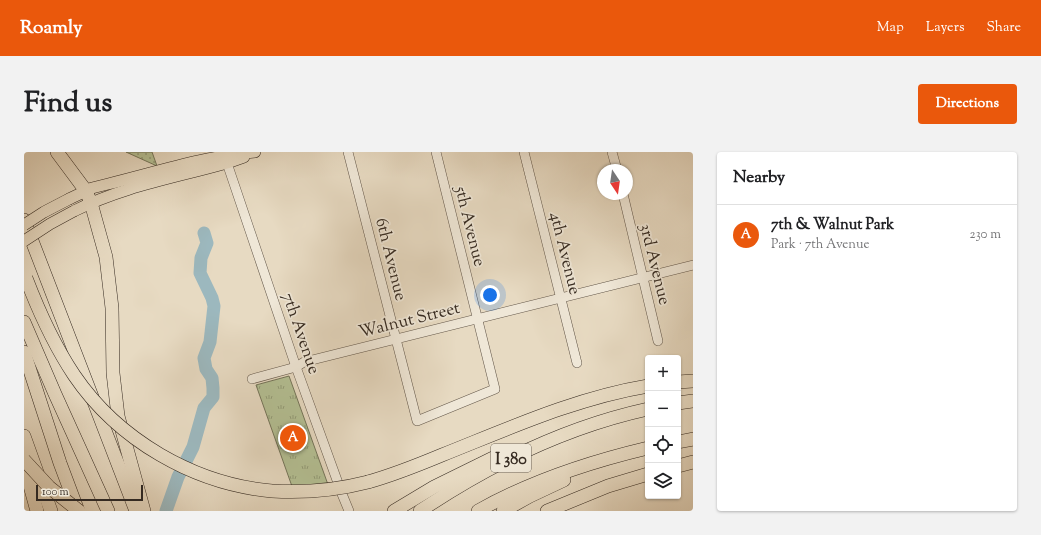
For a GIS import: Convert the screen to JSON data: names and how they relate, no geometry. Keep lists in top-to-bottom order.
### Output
{
  "streets": {
    "highway": ["I 380"],
    "street": [
      "5th Avenue",
      "4th Avenue",
      "6th Avenue",
      "3rd Avenue",
      "Walnut Street",
      "7th Avenue"
    ]
  },
  "crossings": [
    ["5th Avenue", "6th Avenue"],
    ["5th Avenue", "Walnut Street"],
    ["4th Avenue", "Walnut Street"],
    ["6th Avenue", "Walnut Street"],
    ["3rd Avenue", "Walnut Street"],
    ["Walnut Street", "7th Avenue"]
  ],
  "scale_bar": "100 m",
  "north": "bottom",
  "page": {
    "header": "Roamly",
    "nav": ["Map", "Layers", "Share"],
    "title": "Find us",
    "buttons": "Directions",
    "heading": "Nearby",
    "list": [
      {
        "mark": "A",
        "name": "7th & Walnut Park",
        "note": "Park · 7th Avenue",
        "value": "230 m"
      }
    ],
    "map_buttons": ["+", "−"],
    "pins": "A",
    "scale": "100 m"
  }
}
